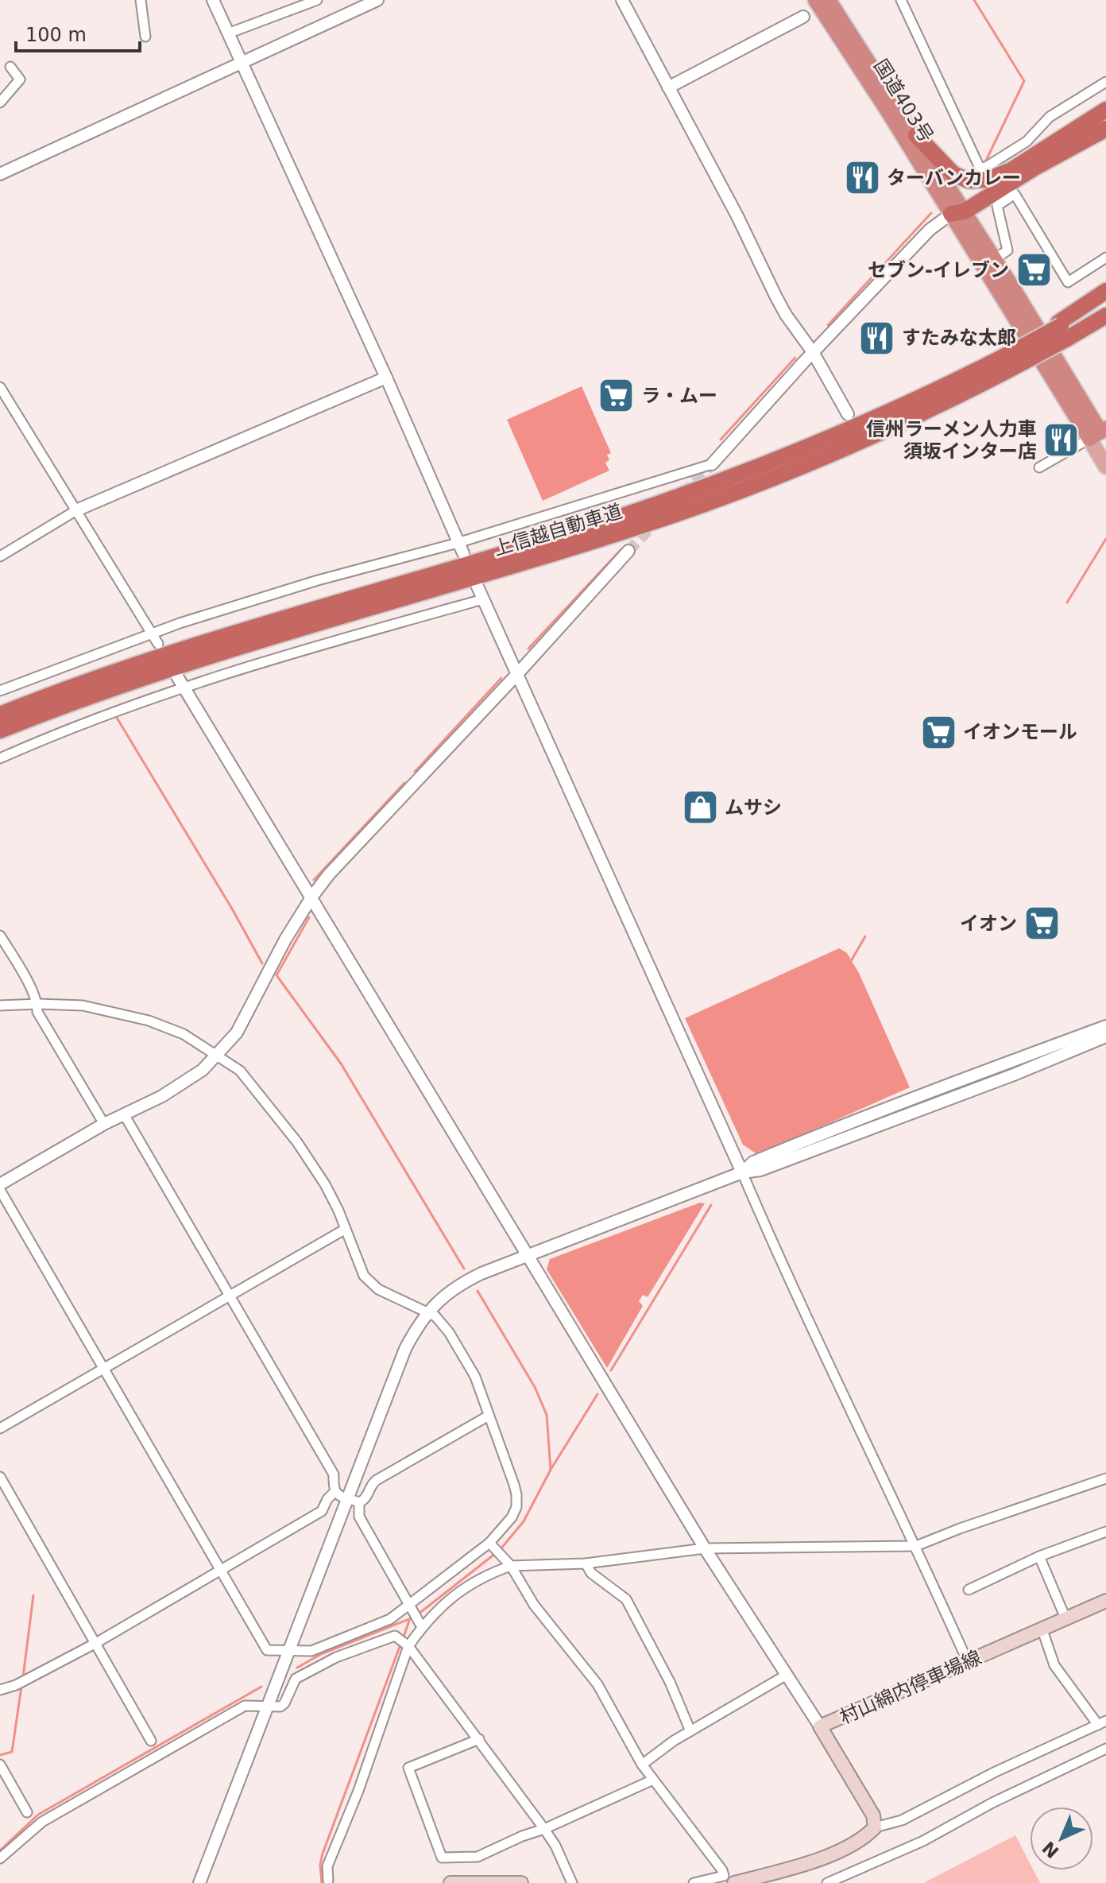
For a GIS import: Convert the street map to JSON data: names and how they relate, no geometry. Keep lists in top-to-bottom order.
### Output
{
  "streets": {
    "highway": ["国道403号", "上信越自動車道"],
    "main road": ["村山綿内停車場線"]
  },
  "places": {
    "restaurant": ["ターバンカレー", "すたみな太郎", "信州ラーメン人力車 須坂インター店"],
    "supermarket": [
      "セブン-イレブン",
      "ラ・ムー",
      "イオンモール",
      "イオン"
    ],
    "shop": ["ムサシ"]
  },
  "scale_bar": "100 m",
  "north": "bottom left"
}
